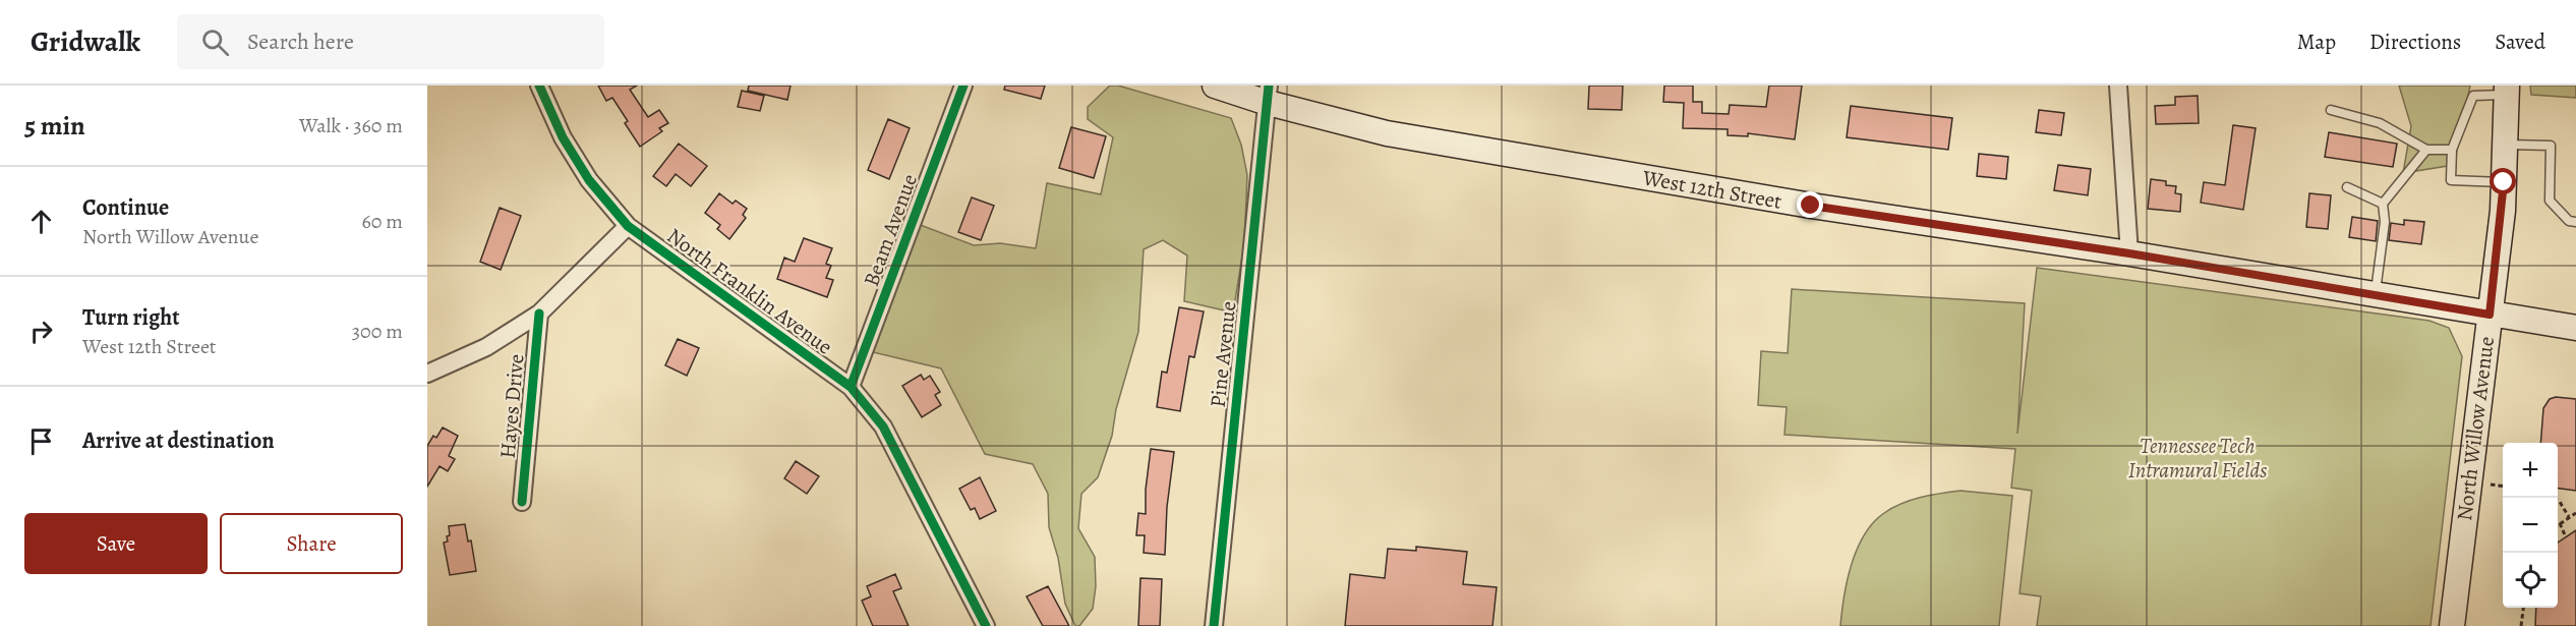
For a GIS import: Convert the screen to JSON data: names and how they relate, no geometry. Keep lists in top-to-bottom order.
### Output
{
  "streets": {
    "main road": ["West 12th Street", "North Willow Avenue"],
    "street": [
      "Beam Avenue",
      "North Franklin Avenue",
      "Pine Avenue",
      "Hayes Drive"
    ]
  },
  "crossings": [
    ["West 12th Street", "Pine Avenue"],
    ["West 12th Street", "North Willow Avenue"],
    ["Beam Avenue", "North Franklin Avenue"]
  ],
  "parks": ["Tennessee Tech Intramural Fields"],
  "page": {
    "header": "Gridwalk",
    "search": "Search here",
    "nav": ["Map", "Directions", "Saved"],
    "heading": ["5 min", "Walk · 360 m"],
    "list": [
      ["Continue", "North Willow Avenue", "60 m"],
      ["Turn right", "West 12th Street", "300 m"],
      "Arrive at destination"
    ],
    "map_buttons": ["+", "−"],
    "buttons": ["Save", "Share"]
  }
}
